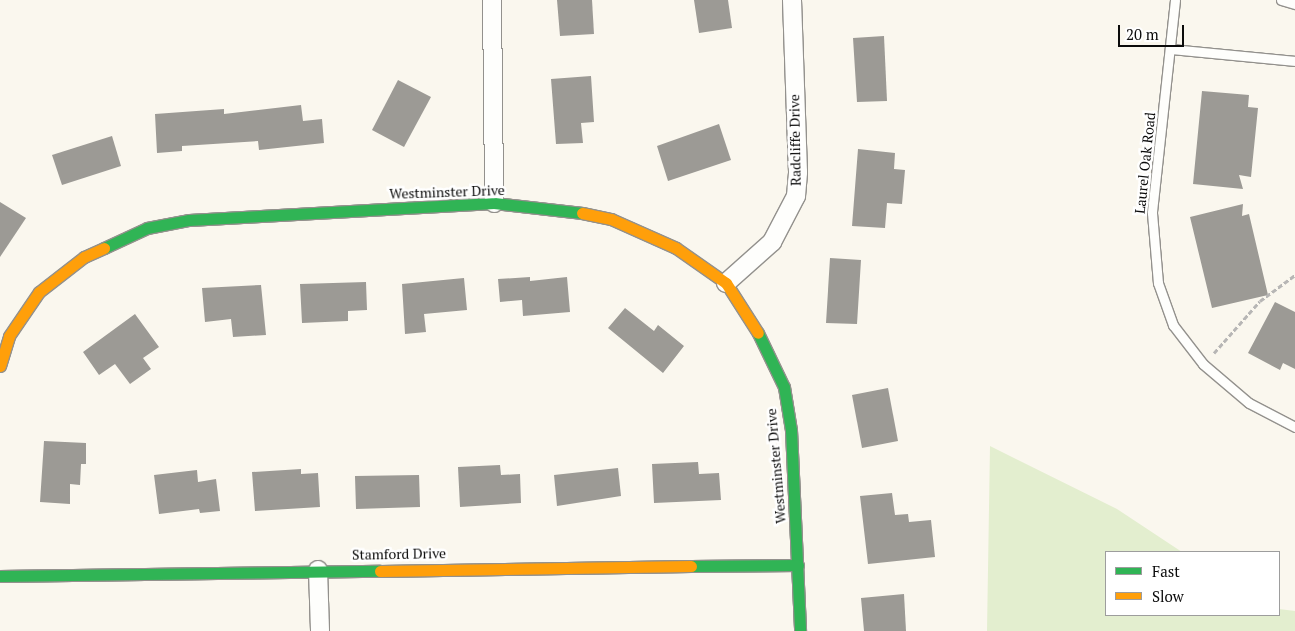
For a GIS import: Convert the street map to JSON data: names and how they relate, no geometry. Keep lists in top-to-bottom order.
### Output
{
  "streets": {
    "street": ["Radcliffe Drive", "Westminster Drive", "Stamford Drive"],
    "lane": ["Laurel Oak Road"]
  },
  "crossings": [
    ["Radcliffe Drive", "Westminster Drive"],
    ["Westminster Drive", "Stamford Drive"]
  ],
  "legend": ["Fast", "Slow"],
  "scale_bar": "20 m"
}
